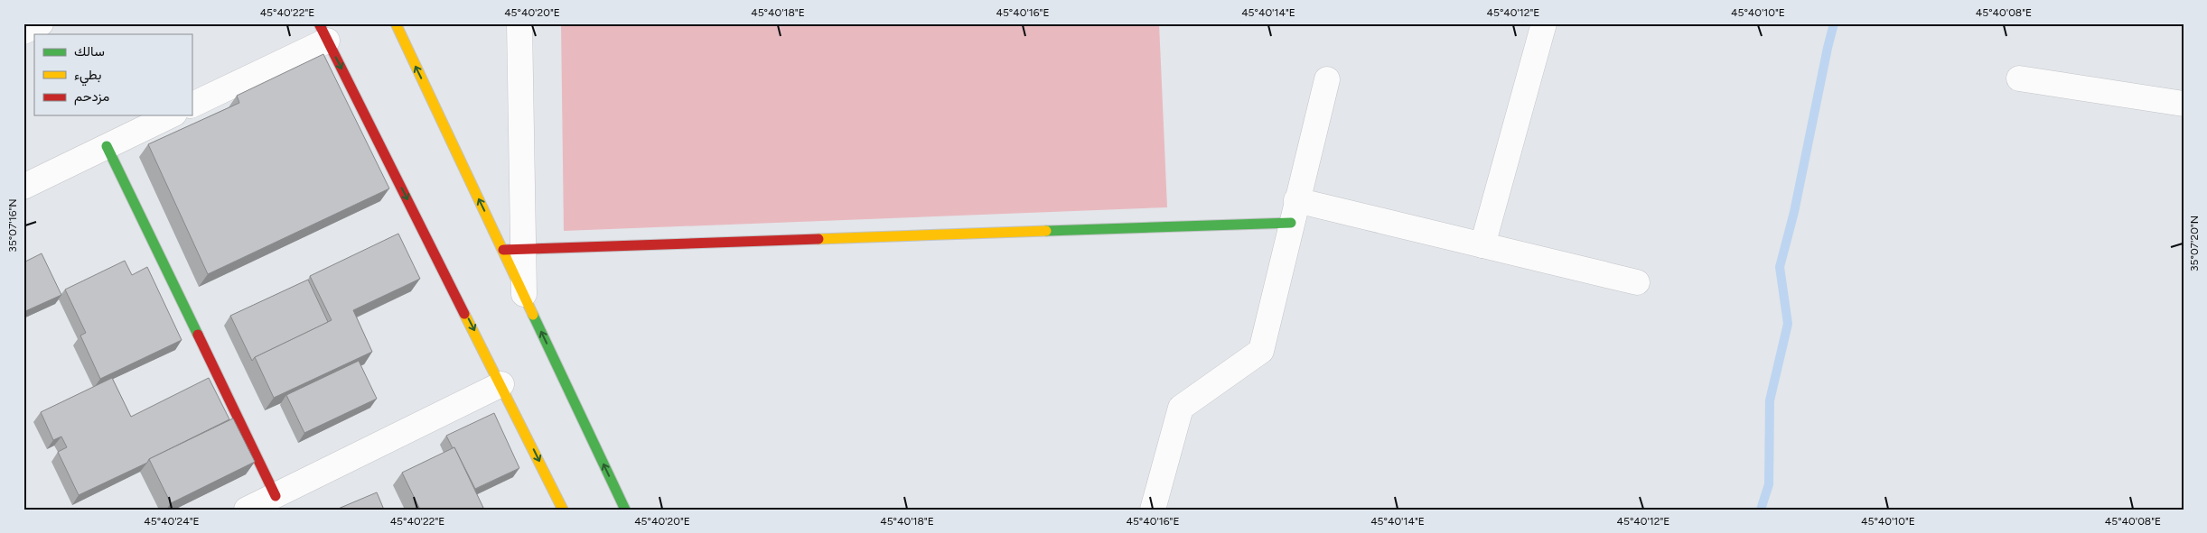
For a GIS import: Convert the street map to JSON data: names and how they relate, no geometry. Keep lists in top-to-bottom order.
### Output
{
  "legend": ["سالك", "بطيء", "مزدحم"],
  "coordinates": [
    "45°40'22\"E",
    "45°40'20\"E",
    "45°40'18\"E",
    "45°40'16\"E",
    "45°40'14\"E",
    "45°40'12\"E",
    "45°40'10\"E",
    "45°40'08\"E",
    "35°07'16\"N",
    "35°07'20\"N",
    "45°40'24\"E"
  ]
}
